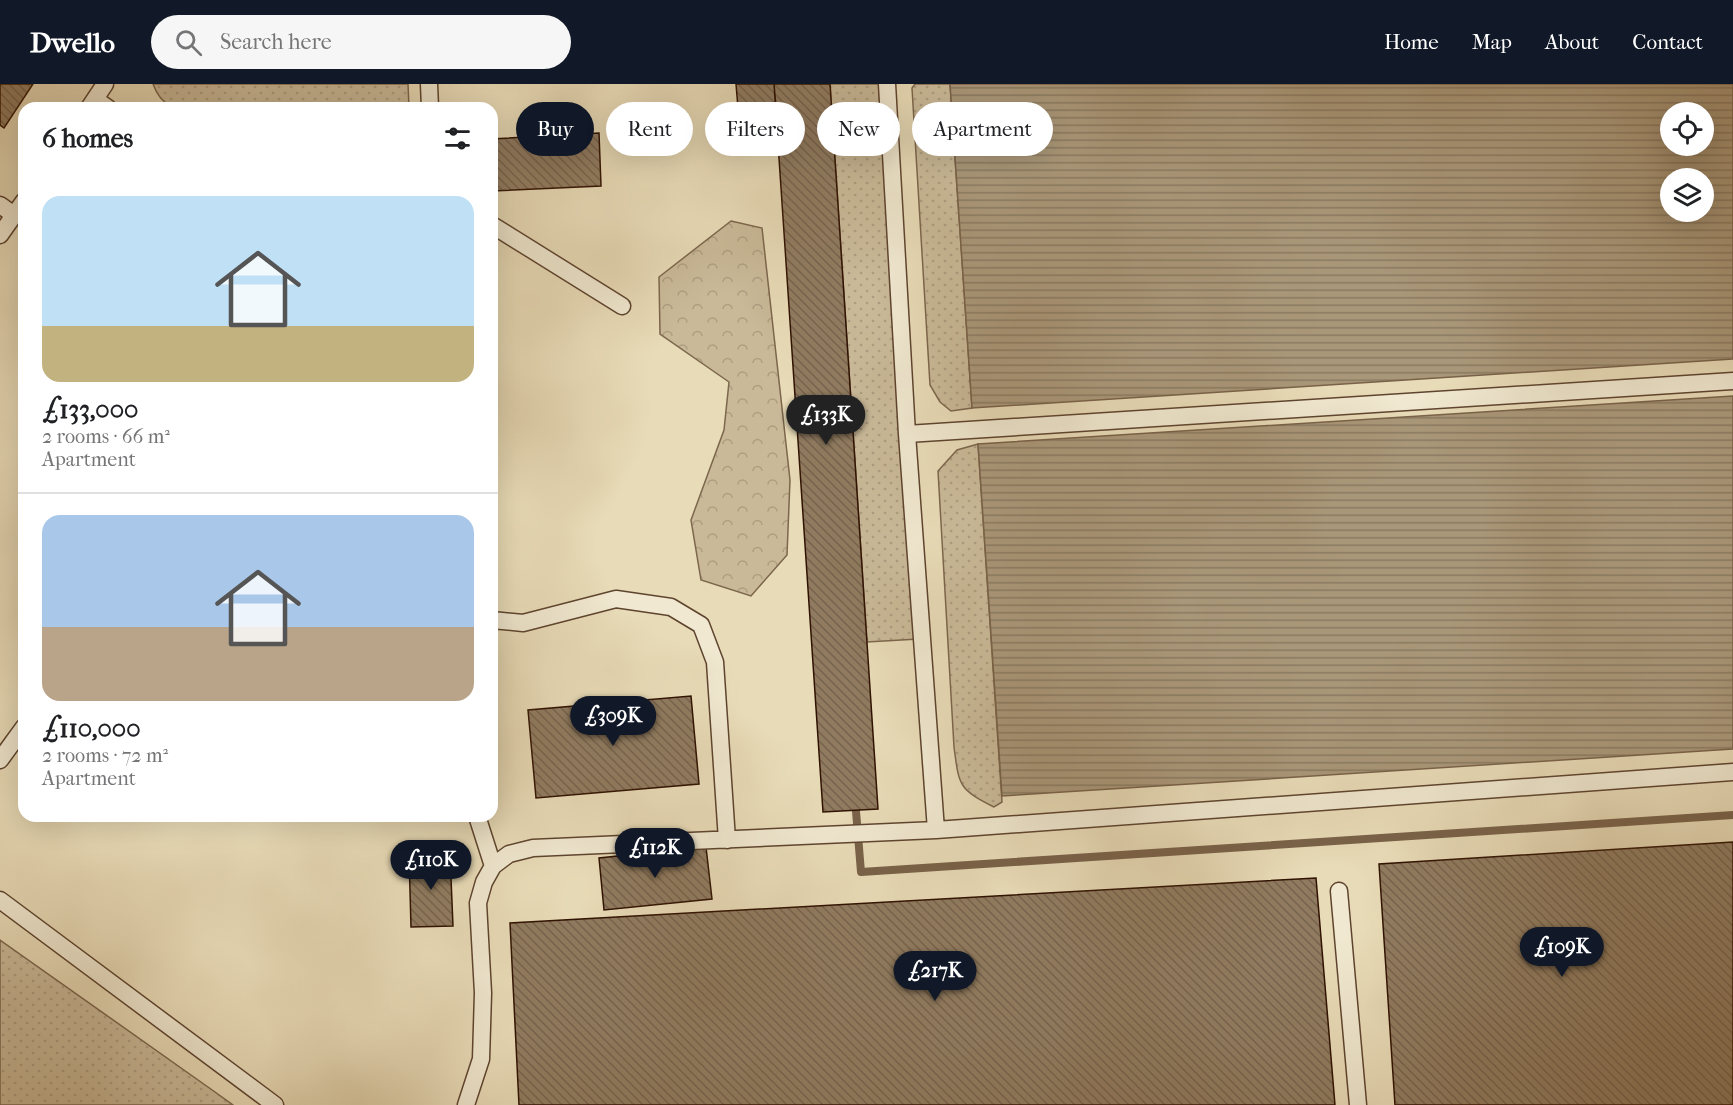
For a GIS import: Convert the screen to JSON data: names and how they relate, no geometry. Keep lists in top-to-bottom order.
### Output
{
  "page": {
    "header": "Dwello",
    "search": "Search here",
    "nav": [
      "Home",
      "Map",
      "About",
      "Contact"
    ],
    "chip": [
      "Buy",
      "Rent",
      "Filters",
      "New",
      "Apartment"
    ],
    "heading": "6 homes",
    "list": [
      {
        "name": "£133,000",
        "note": "2 rooms · 66 m² · Apartment"
      },
      {
        "name": "£110,000",
        "note": "2 rooms · 72 m² · Apartment"
      }
    ],
    "price": [
      "£133K",
      "£309K",
      "£112K",
      "£110K",
      "£109K",
      "£217K"
    ]
  }
}
